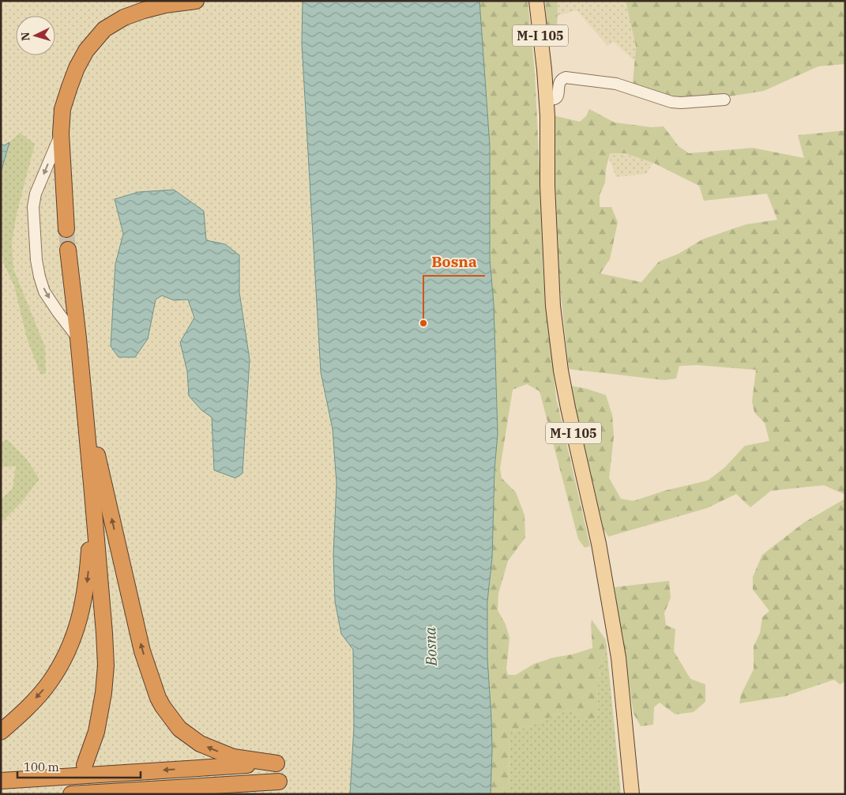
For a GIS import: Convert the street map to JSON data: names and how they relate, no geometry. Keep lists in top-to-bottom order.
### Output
{
  "streets": {
    "main road": ["M-I 105"]
  },
  "water": ["Bosna"],
  "places": ["Bosna"],
  "scale_bar": "100 m",
  "north": "left"
}
